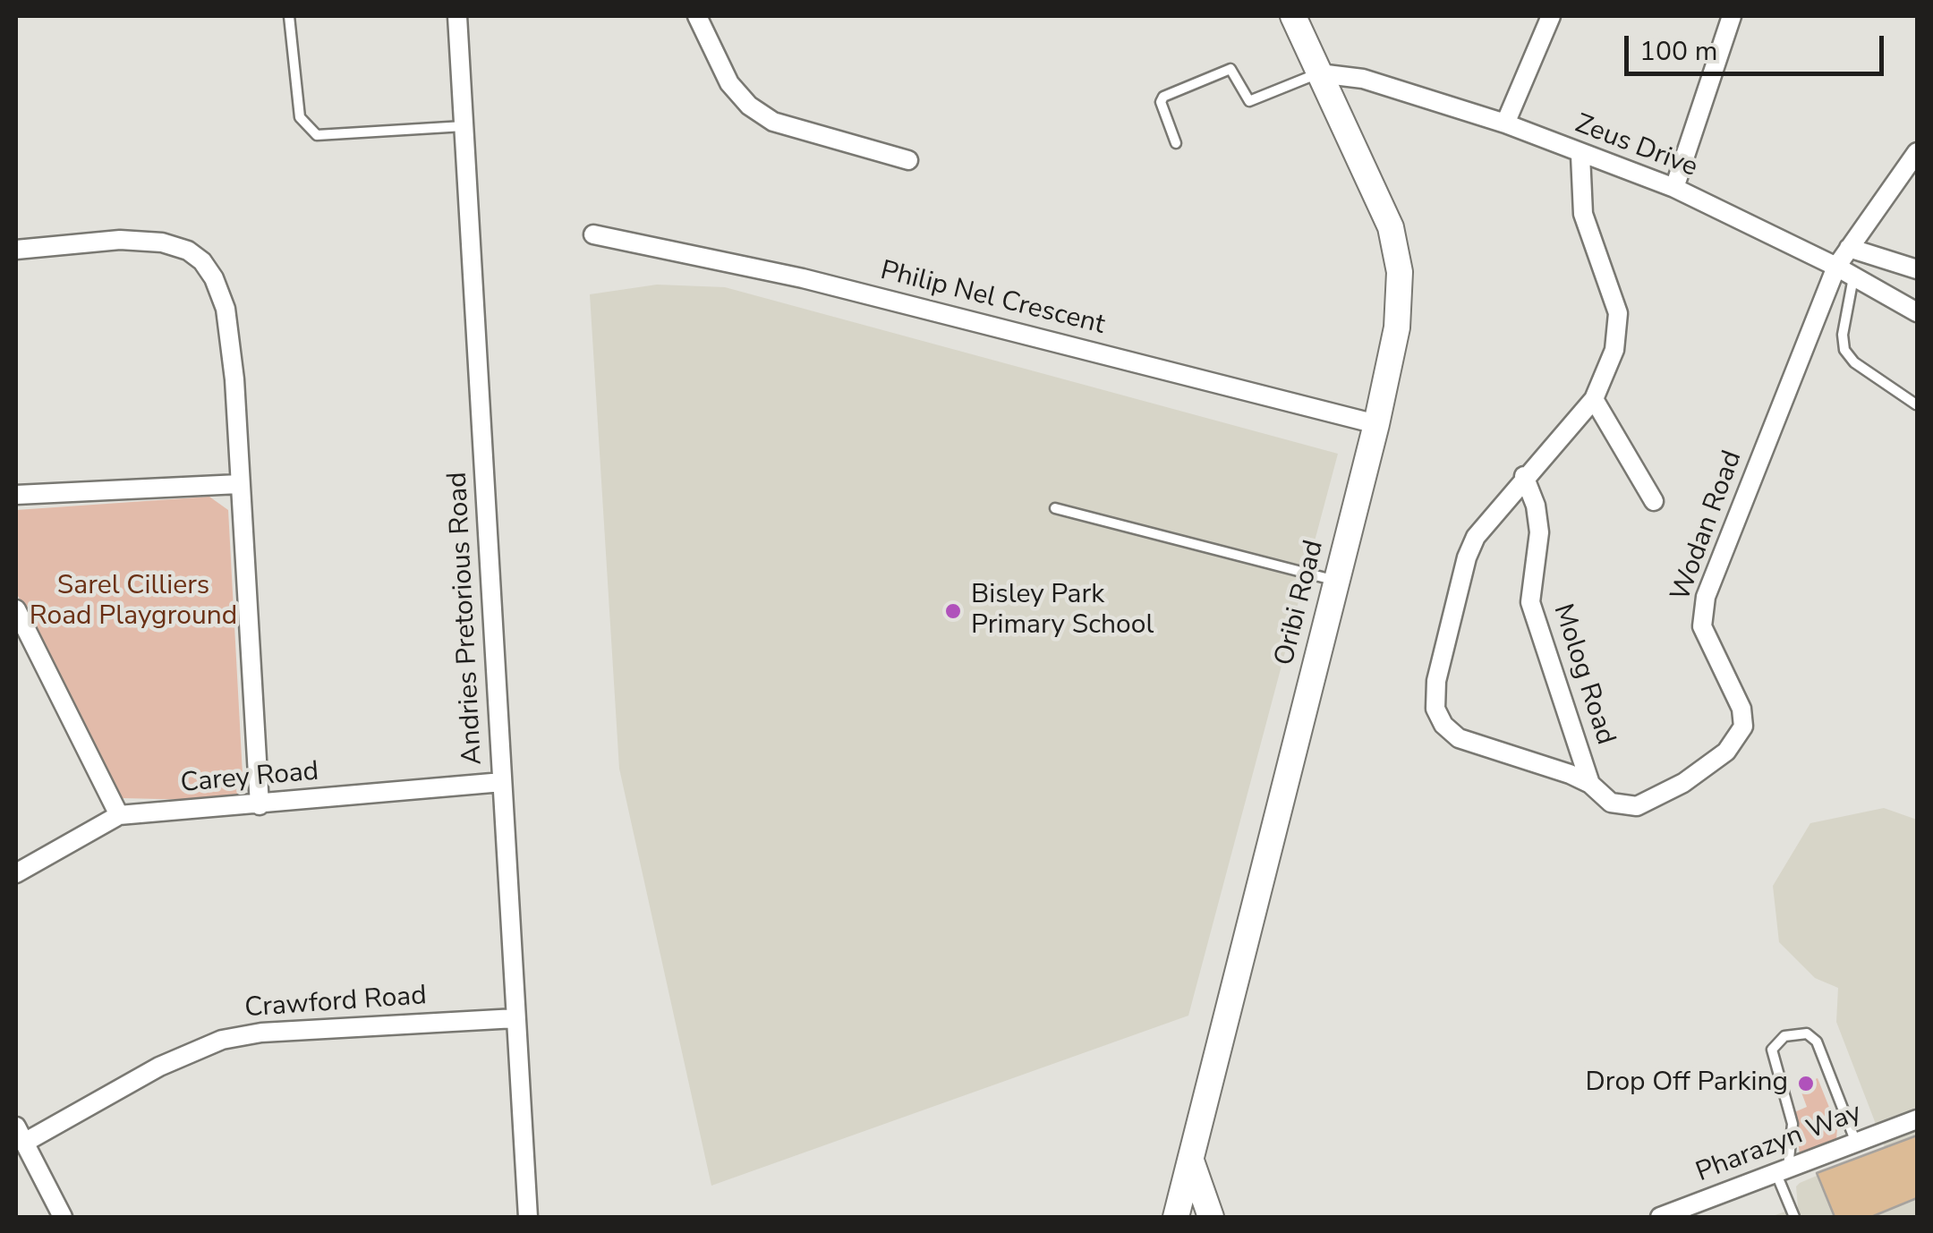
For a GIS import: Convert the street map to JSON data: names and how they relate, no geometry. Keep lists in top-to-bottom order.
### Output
{
  "streets": {
    "street": [
      "Zeus Drive",
      "Philip Nel Crescent",
      "Wodan Road",
      "Oribi Road",
      "Andries Pretorious Road",
      "Molog Road",
      "Carey Road",
      "Crawford Road",
      "Pharazyn Way"
    ]
  },
  "crossings": [
    ["Zeus Drive", "Wodan Road"],
    ["Zeus Drive", "Oribi Road"],
    ["Philip Nel Crescent", "Oribi Road"],
    ["Wodan Road", "Molog Road"],
    ["Andries Pretorious Road", "Carey Road"],
    ["Andries Pretorious Road", "Crawford Road"]
  ],
  "parks": ["Sarel Cilliers Road Playground"],
  "places": ["Bisley Park Primary School", "Drop Off Parking"],
  "scale_bar": "100 m"
}
